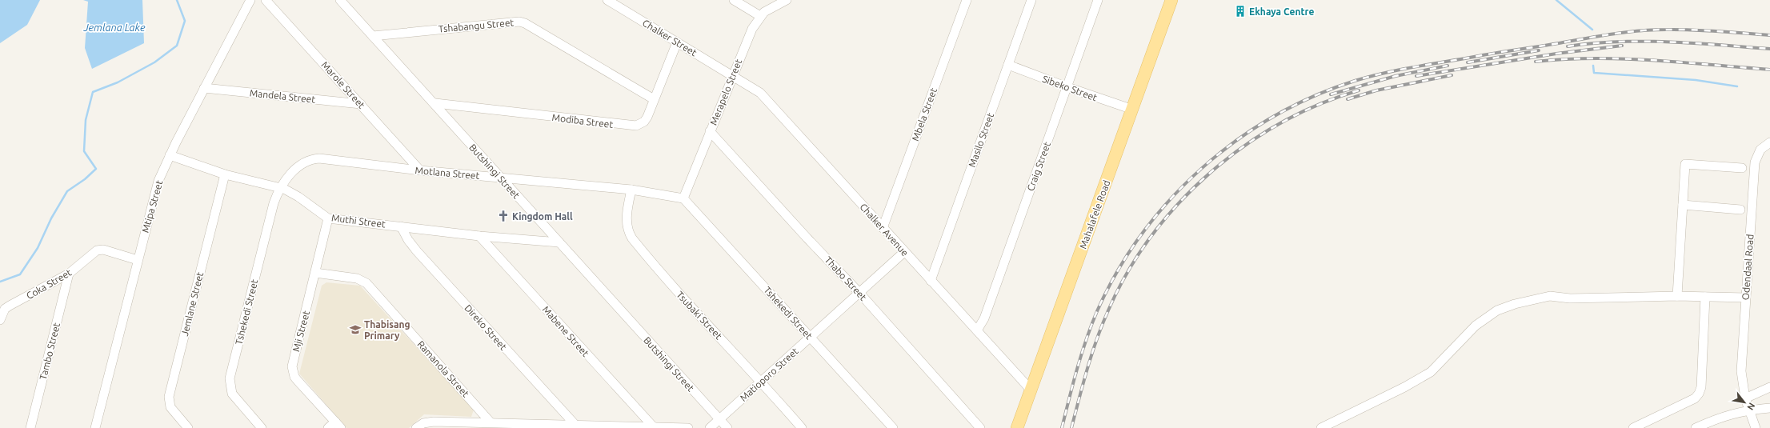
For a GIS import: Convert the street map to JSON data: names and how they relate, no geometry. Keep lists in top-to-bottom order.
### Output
{
  "streets": {
    "main road": ["Mahalafele Road"],
    "street": [
      "Tshabangu Street",
      "Chalker Street",
      "Marole Street",
      "Sibeko Street",
      "Merapelo Street",
      "Mandela Street",
      "Mbela Street",
      "Modiba Street",
      "Masilo Street",
      "Craig Street",
      "Butshingi Street",
      "Motlana Street",
      "Mtipa Street",
      "Muthi Street",
      "Chalker Avenue",
      "Odendaal Road",
      "Thabo Street",
      "Coka Street",
      "Jemlane Street",
      "Tshekedi Street",
      "Tsubaki Street",
      "Direko Street",
      "Mji Street",
      "Mabene Street",
      "Tambo Street",
      "Ramanola Street",
      "Matioporo Street"
    ]
  },
  "crossings": [
    ["Tshabangu Street", "Modiba Street"],
    ["Tshabangu Street", "Butshingi Street"],
    ["Chalker Street", "Merapelo Street"],
    ["Chalker Street", "Modiba Street"],
    ["Chalker Street", "Chalker Avenue"],
    ["Marole Street", "Mandela Street"],
    ["Marole Street", "Motlana Street"],
    ["Sibeko Street", "Masilo Street"],
    ["Sibeko Street", "Craig Street"],
    ["Sibeko Street", "Mahalafele Road"],
    ["Merapelo Street", "Motlana Street"],
    ["Merapelo Street", "Chalker Avenue"],
    ["Merapelo Street", "Thabo Street"],
    ["Merapelo Street", "Tshekedi Street"],
    ["Mandela Street", "Mtipa Street"],
    ["Mbela Street", "Chalker Avenue"],
    ["Modiba Street", "Butshingi Street"],
    ["Masilo Street", "Chalker Avenue"],
    ["Craig Street", "Chalker Avenue"],
    ["Butshingi Street", "Motlana Street"],
    ["Butshingi Street", "Muthi Street"],
    ["Butshingi Street", "Matioporo Street"],
    ["Motlana Street", "Muthi Street"],
    ["Motlana Street", "Tshekedi Street"],
    ["Motlana Street", "Tsubaki Street"],
    ["Mtipa Street", "Muthi Street"],
    ["Mtipa Street", "Coka Street"],
    ["Mahalafele Road", "Chalker Avenue"],
    ["Muthi Street", "Jemlane Street"],
    ["Muthi Street", "Tshekedi Street"],
    ["Muthi Street", "Direko Street"],
    ["Muthi Street", "Mji Street"],
    ["Muthi Street", "Mabene Street"],
    ["Chalker Avenue", "Matioporo Street"],
    ["Thabo Street", "Matioporo Street"],
    ["Coka Street", "Tambo Street"],
    ["Tshekedi Street", "Matioporo Street"],
    ["Tsubaki Street", "Matioporo Street"],
    ["Mji Street", "Ramanola Street"]
  ],
  "water": ["Jemlana Lake"],
  "places": {
    "building": ["Ekhaya Centre"],
    "church": ["Kingdom Hall"],
    "school or university": ["Thabisang Primary"]
  },
  "north": "bottom right"
}
